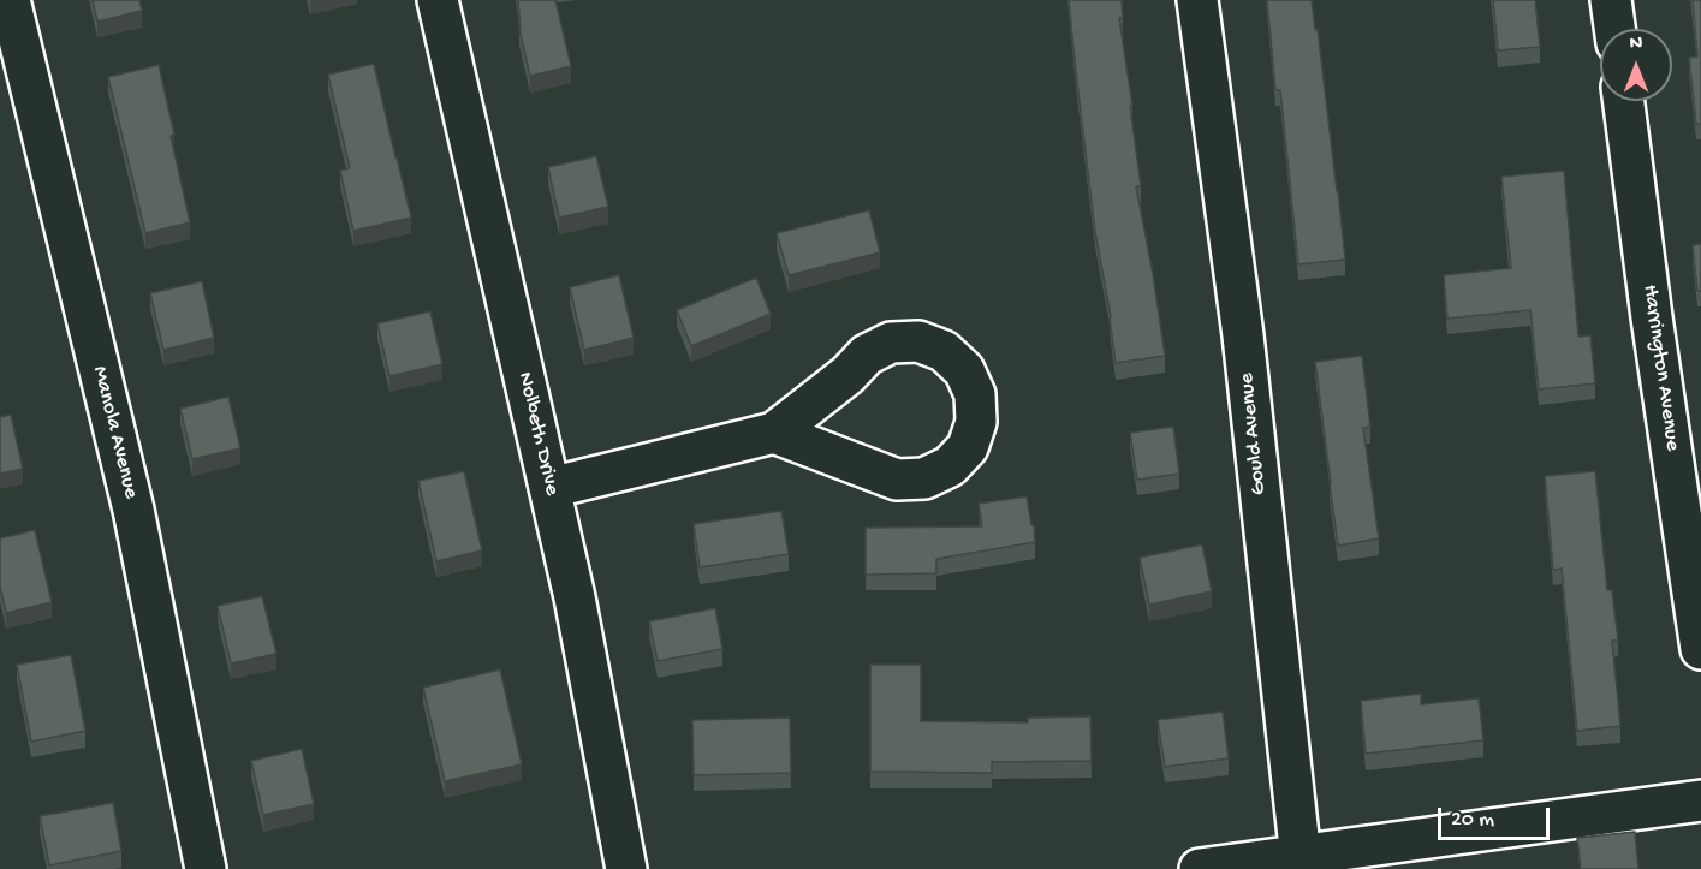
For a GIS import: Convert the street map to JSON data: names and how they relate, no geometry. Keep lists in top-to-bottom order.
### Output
{
  "streets": {
    "street": [
      "Harrington Avenue",
      "Manola Avenue",
      "Nolbeth Drive",
      "Gould Avenue"
    ]
  },
  "scale_bar": "20 m",
  "north": "top"
}
